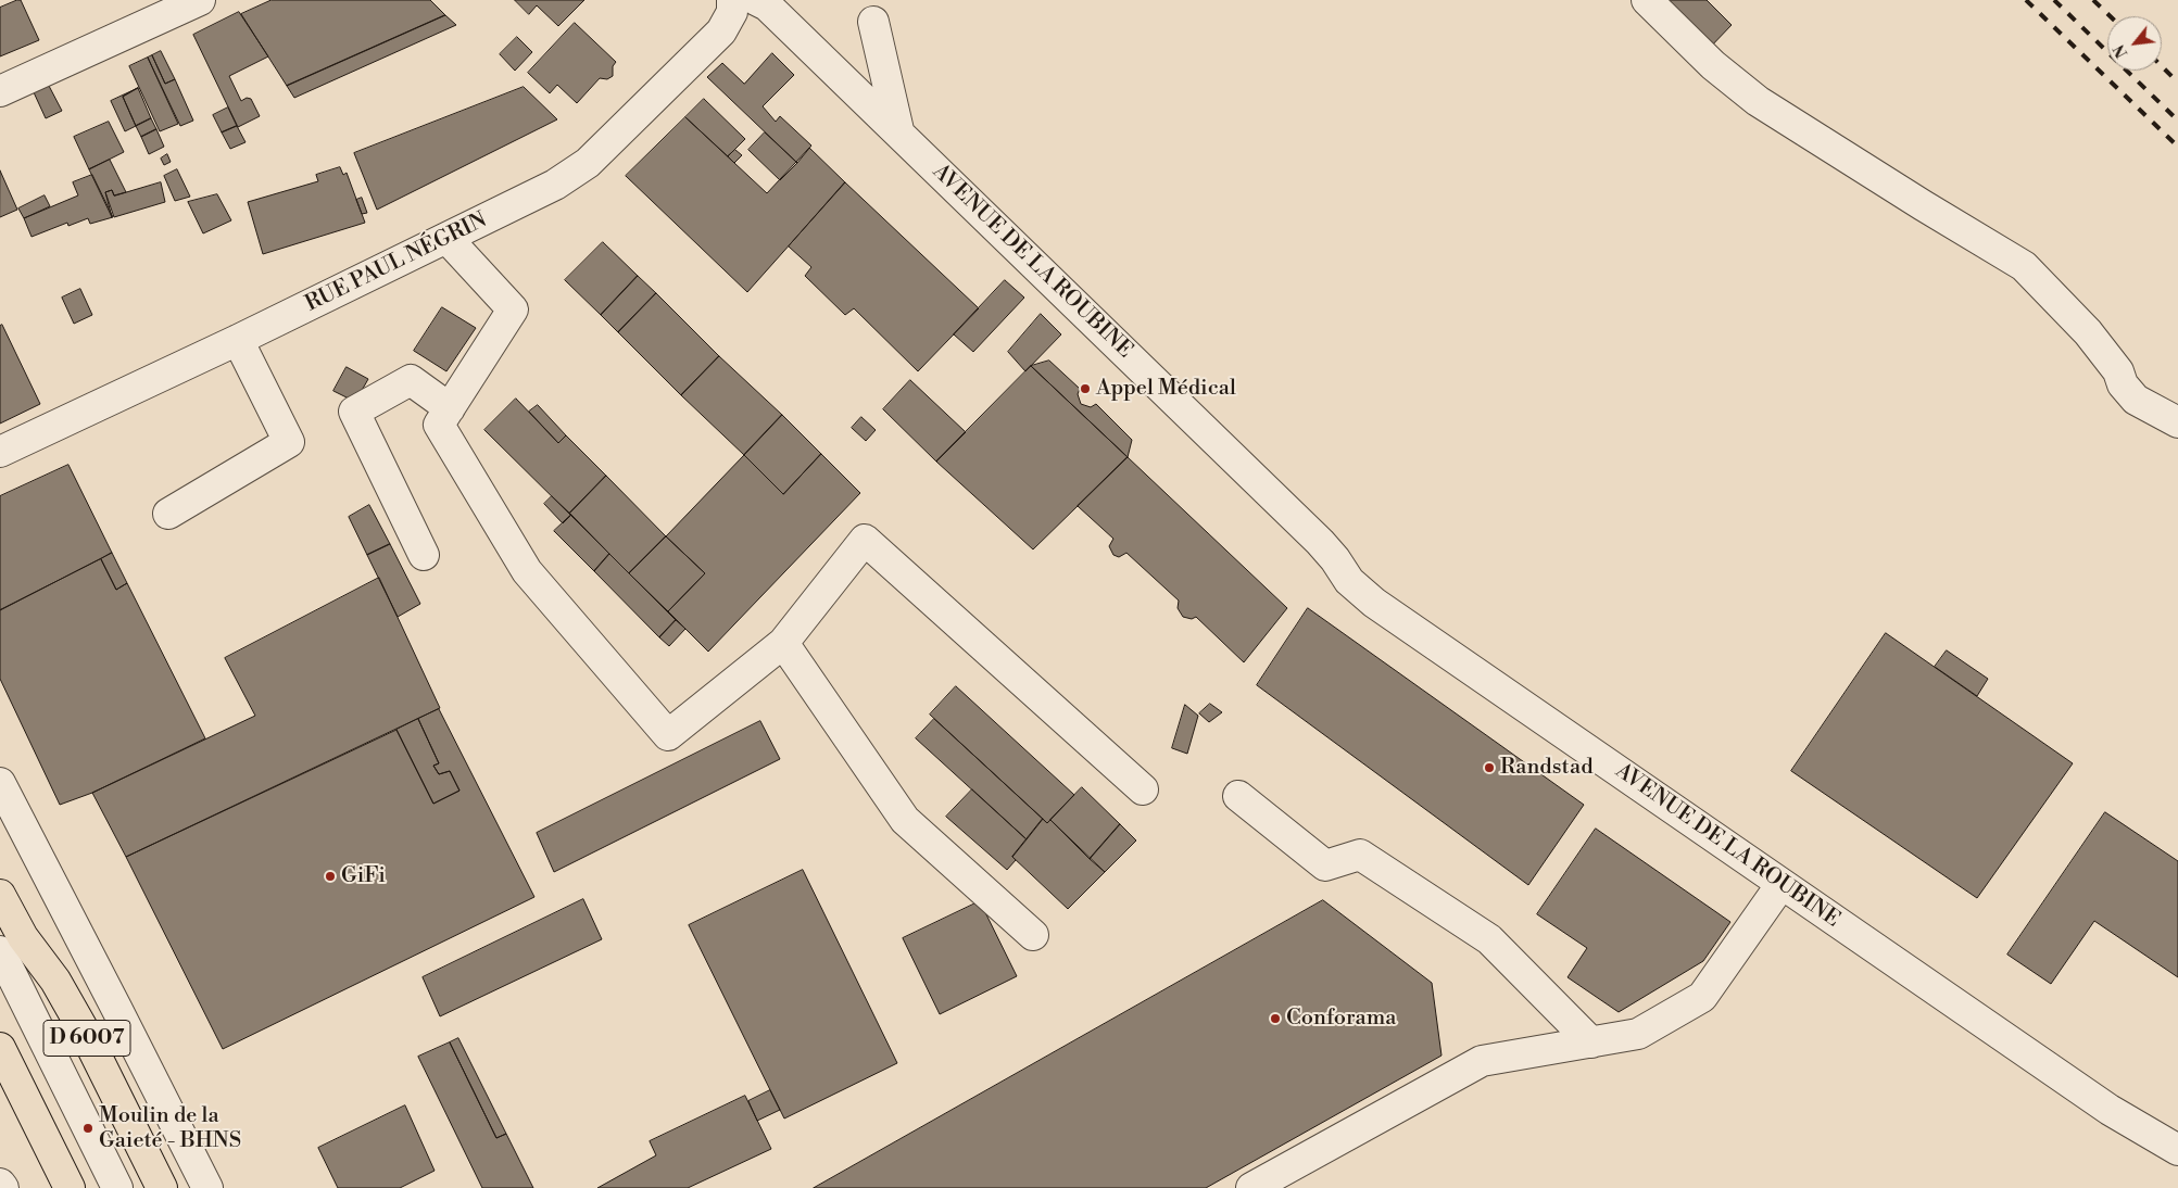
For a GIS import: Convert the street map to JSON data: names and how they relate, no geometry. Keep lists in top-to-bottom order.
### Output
{
  "streets": {
    "main road": ["D 6007"],
    "street": ["AVENUE DE LA ROUBINE", "RUE PAUL NÉGRIN"]
  },
  "places": [
    "Appel Médical",
    "Randstad",
    "GiFi",
    "Conforama",
    "Moulin de la Gaieté - BHNS"
  ],
  "north": "bottom left"
}
